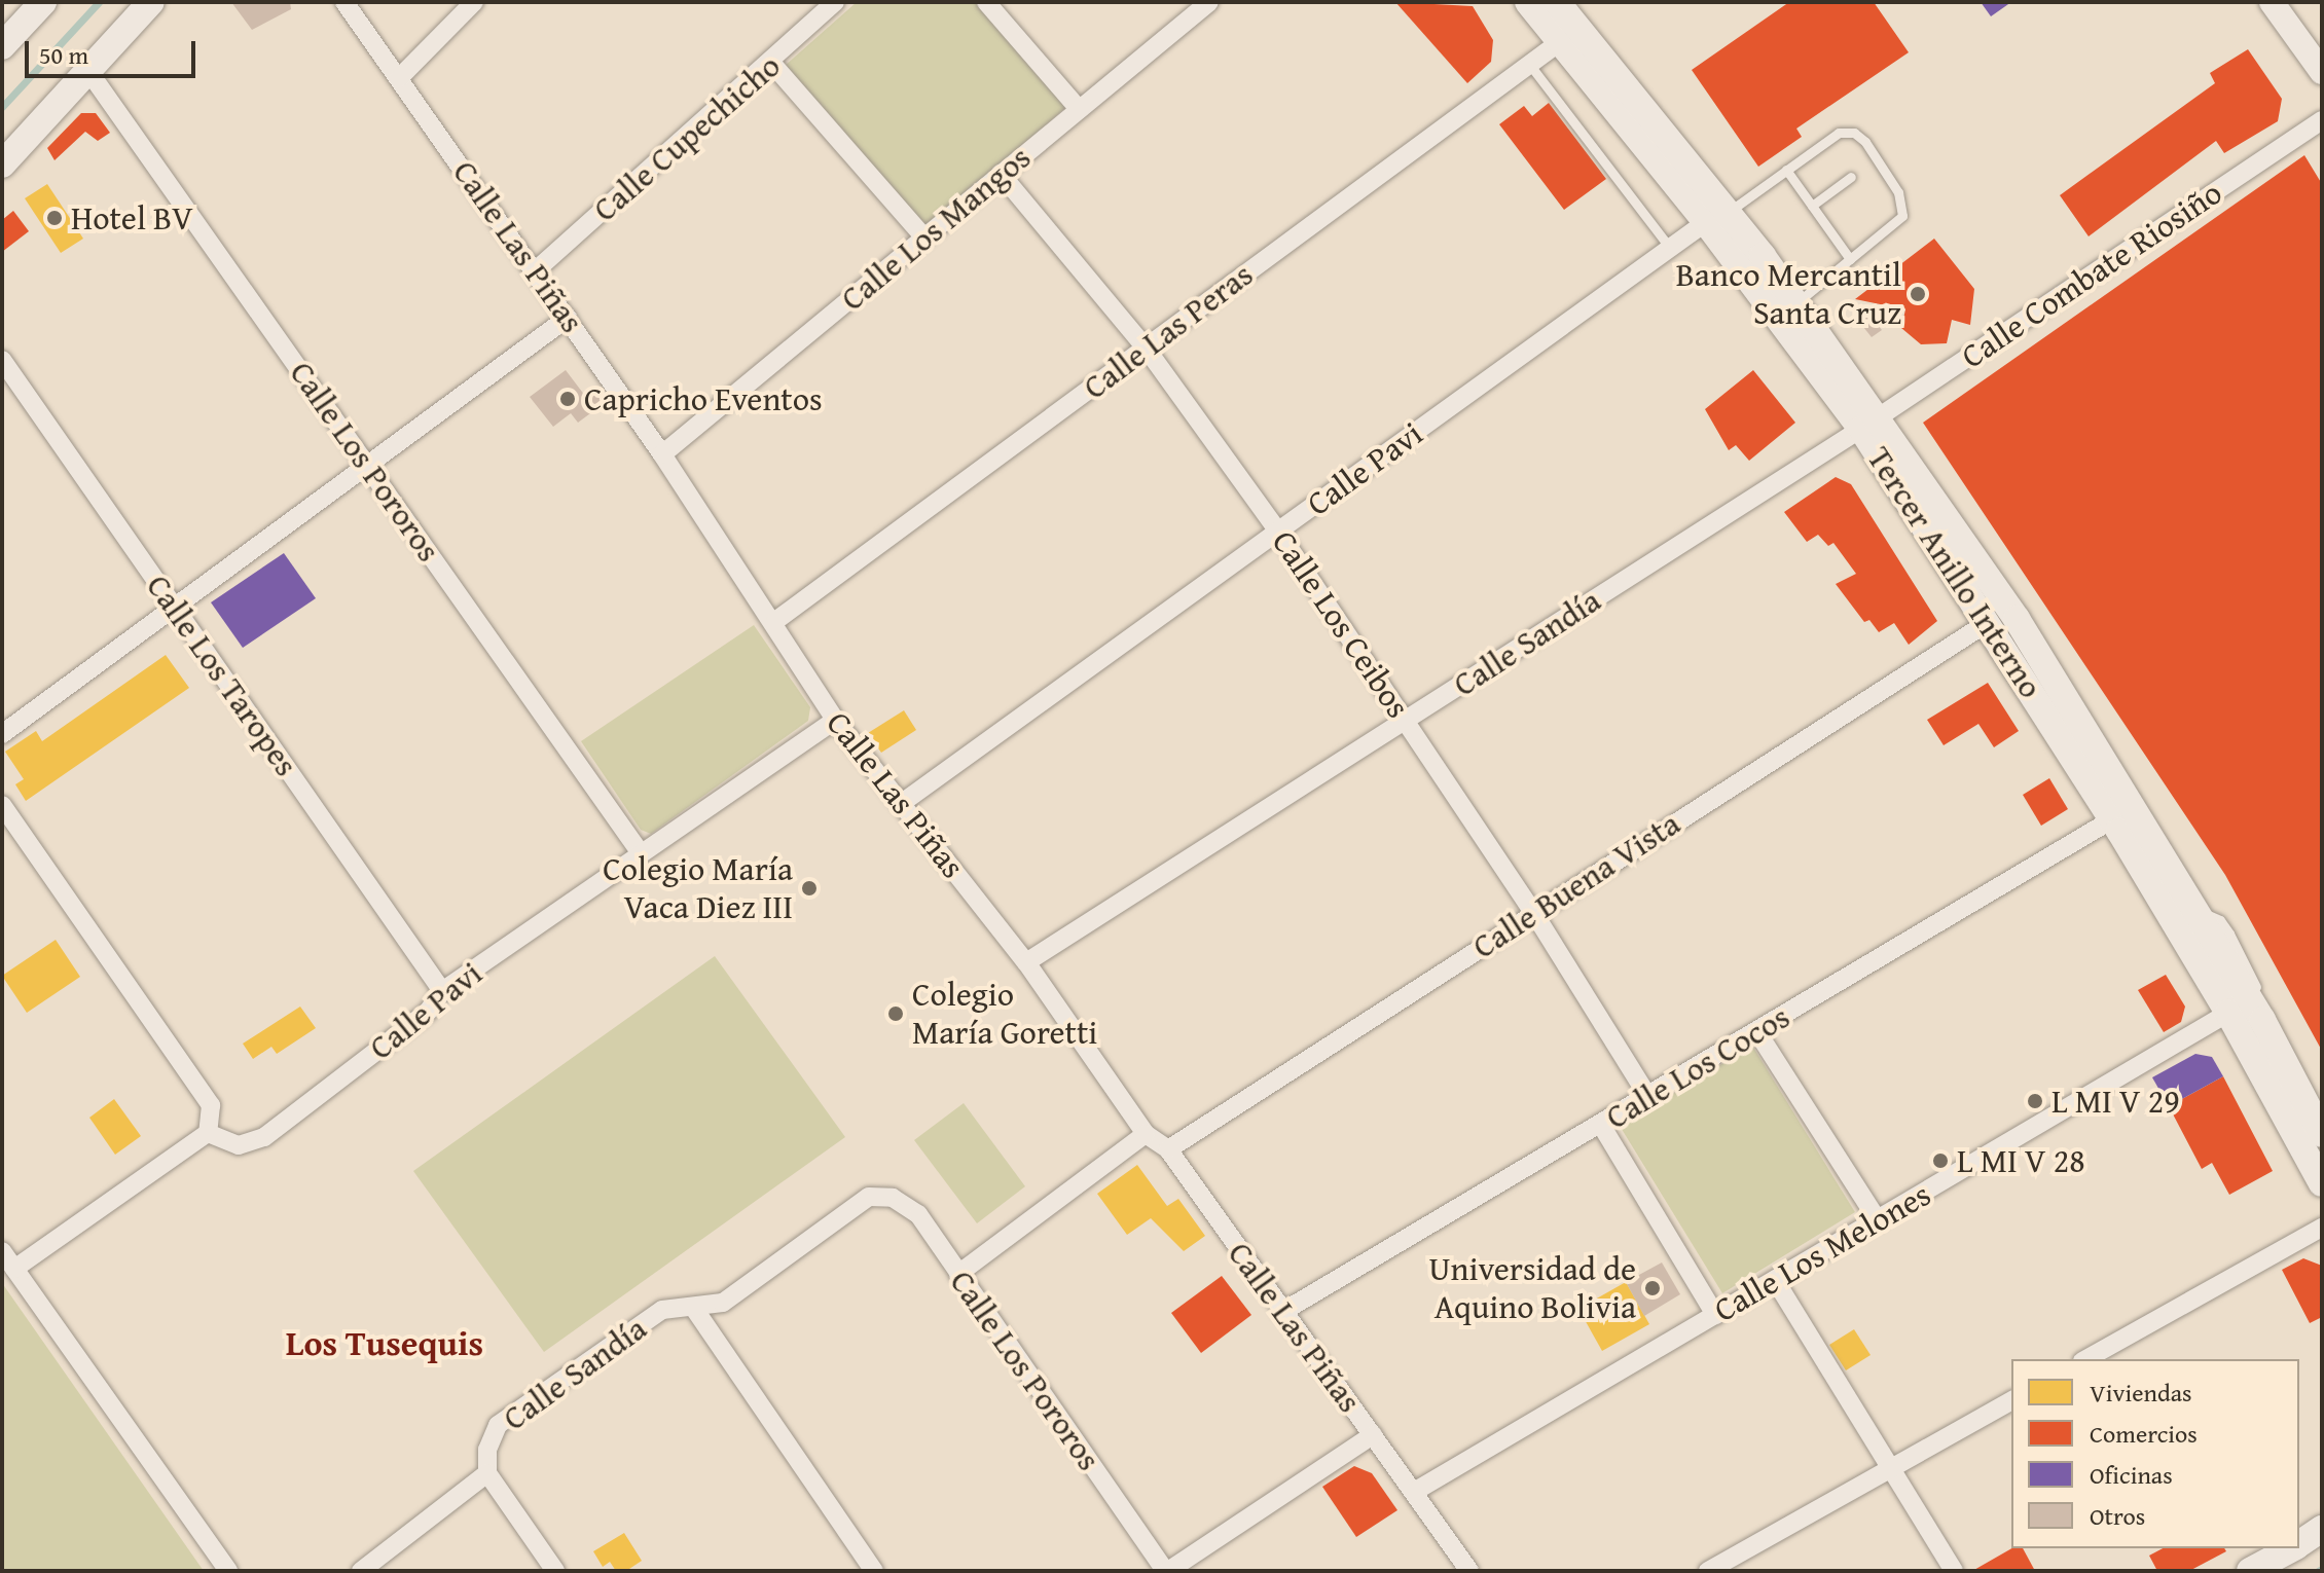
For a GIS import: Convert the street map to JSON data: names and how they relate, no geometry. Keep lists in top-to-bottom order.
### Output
{
  "streets": {
    "main road": ["Tercer Anillo Interno"],
    "street": [
      "Calle Cupechicho",
      "Calle Los Mangos",
      "Calle Las Piñas",
      "Calle Combate Riosiño",
      "Calle Las Peras",
      "Calle Los Pororos",
      "Calle Pavi",
      "Calle Los Ceibos",
      "Calle Sandía",
      "Calle Los Taropes",
      "Calle Buena Vista",
      "Calle Los Cocos",
      "Calle Los Melones"
    ]
  },
  "crossings": [
    ["Calle Cupechicho", "Calle Las Piñas"],
    ["Calle Los Mangos", "Calle Las Piñas"],
    ["Calle Los Mangos", "Calle Los Ceibos"],
    ["Calle Las Piñas", "Calle Las Peras"],
    ["Calle Las Piñas", "Calle Pavi"],
    ["Calle Las Piñas", "Calle Sandía"],
    ["Calle Las Piñas", "Calle Buena Vista"],
    ["Calle Las Piñas", "Calle Los Cocos"],
    ["Calle Las Piñas", "Calle Los Melones"],
    ["Calle Combate Riosiño", "Tercer Anillo Interno"],
    ["Calle Combate Riosiño", "Calle Sandía"],
    ["Calle Las Peras", "Tercer Anillo Interno"],
    ["Calle Las Peras", "Calle Los Ceibos"],
    ["Calle Los Pororos", "Calle Pavi"],
    ["Calle Los Pororos", "Calle Sandía"],
    ["Calle Pavi", "Tercer Anillo Interno"],
    ["Calle Pavi", "Calle Los Ceibos"],
    ["Calle Pavi", "Calle Los Taropes"],
    ["Tercer Anillo Interno", "Calle Sandía"],
    ["Tercer Anillo Interno", "Calle Buena Vista"],
    ["Tercer Anillo Interno", "Calle Los Cocos"],
    ["Tercer Anillo Interno", "Calle Los Melones"],
    ["Calle Los Ceibos", "Calle Sandía"],
    ["Calle Los Ceibos", "Calle Buena Vista"],
    ["Calle Los Ceibos", "Calle Los Cocos"]
  ],
  "districts": ["Los Tusequis"],
  "places": [
    "Hotel BV",
    "Banco Mercantil Santa Cruz",
    "Capricho Eventos",
    "Colegio María Vaca Diez III",
    "Colegio María Goretti",
    "L MI V 29",
    "L MI V 28",
    "Universidad de Aquino Bolivia"
  ],
  "legend": [
    "Viviendas",
    "Comercios",
    "Oficinas",
    "Otros"
  ],
  "scale_bar": "50 m"
}
